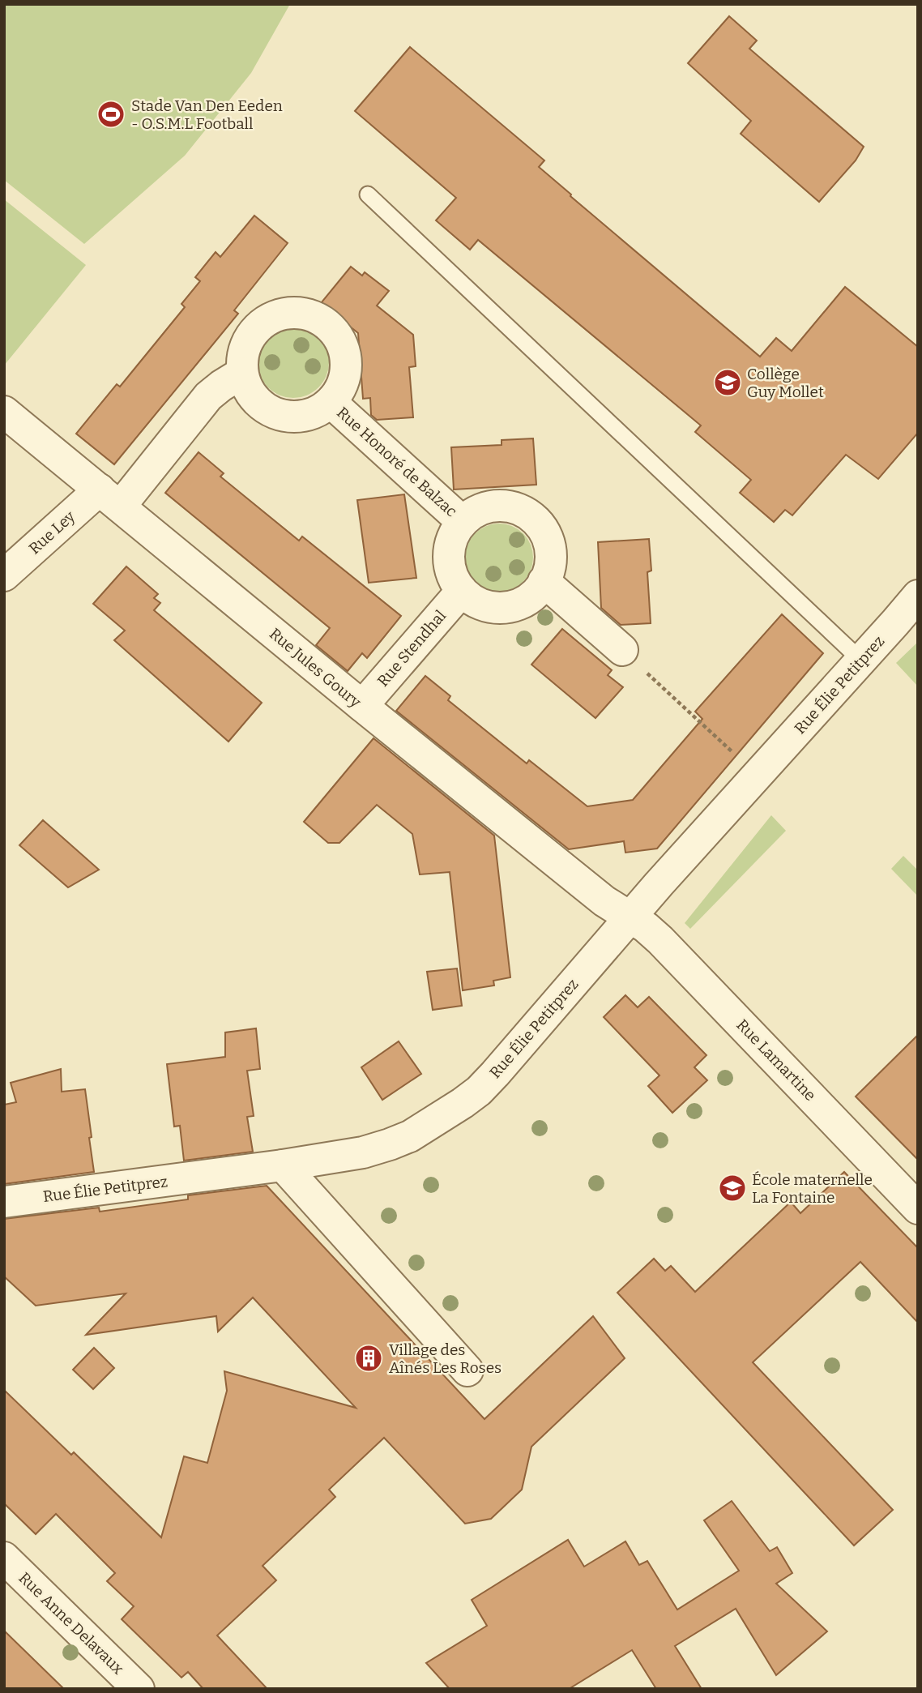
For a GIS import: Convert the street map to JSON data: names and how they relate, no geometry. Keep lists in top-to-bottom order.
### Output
{
  "streets": {
    "street": [
      "Rue Honoré de Balzac",
      "Rue Ley",
      "Rue Stendhal",
      "Rue Jules Goury",
      "Rue Élie Petitprez",
      "Rue Lamartine",
      "Rue Anne Delavaux"
    ]
  },
  "crossings": [
    ["Rue Honoré de Balzac", "Rue Stendhal"],
    ["Rue Ley", "Rue Jules Goury"],
    ["Rue Stendhal", "Rue Jules Goury"],
    ["Rue Jules Goury", "Rue Élie Petitprez"],
    ["Rue Jules Goury", "Rue Lamartine"],
    ["Rue Élie Petitprez", "Rue Lamartine"]
  ],
  "places": {
    "sports": ["Stade Van Den Eeden - O.S.M.L Football"],
    "school or university": ["Collège Guy Mollet", "École maternelle La Fontaine"],
    "building": ["Village des Aînés Les Roses"]
  }
}
